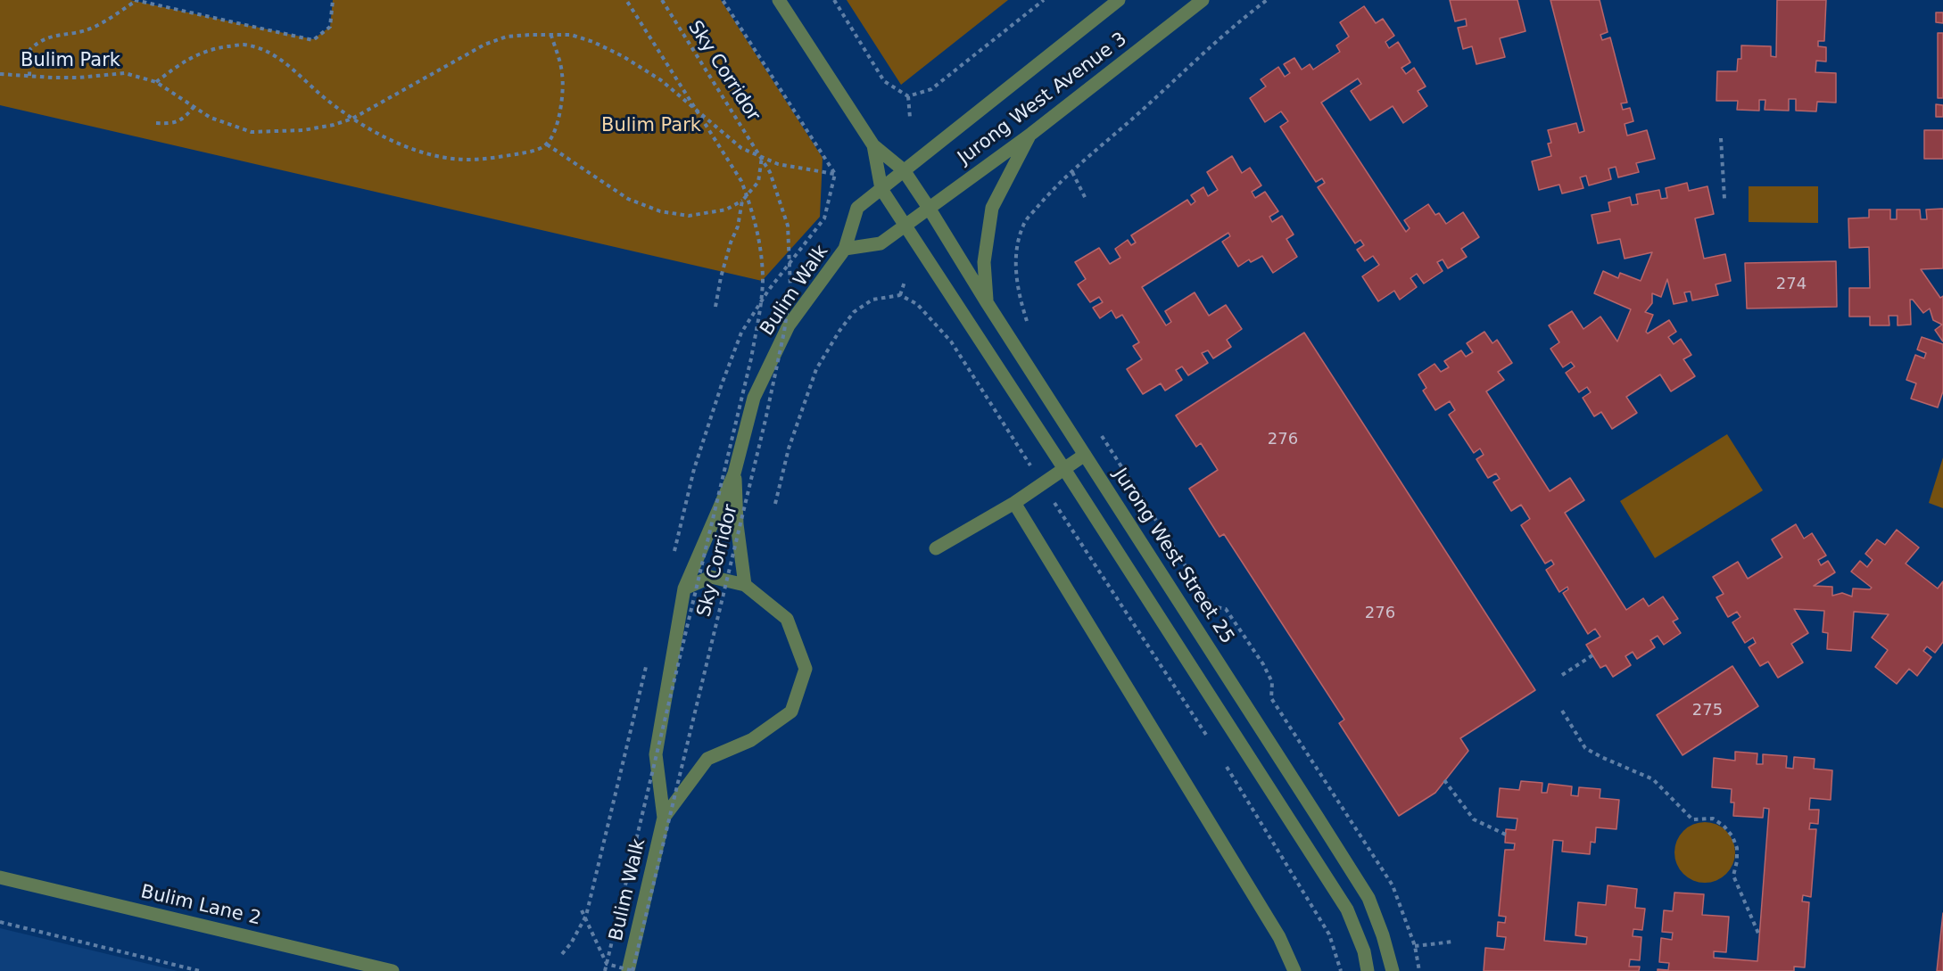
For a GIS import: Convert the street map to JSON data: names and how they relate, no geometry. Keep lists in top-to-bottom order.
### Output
{
  "streets": {
    "street": [
      "Jurong West Avenue 3",
      "Bulim Walk",
      "Jurong West Street 25",
      "Bulim Lane 2"
    ],
    "path": ["Bulim Park", "Sky Corridor"]
  },
  "crossings": [
    ["Jurong West Avenue 3", "Bulim Walk"],
    ["Jurong West Avenue 3", "Jurong West Street 25"]
  ],
  "parks": ["Bulim Park"],
  "house_numbers": [
    "274",
    "276",
    "276",
    "275"
  ]
}
